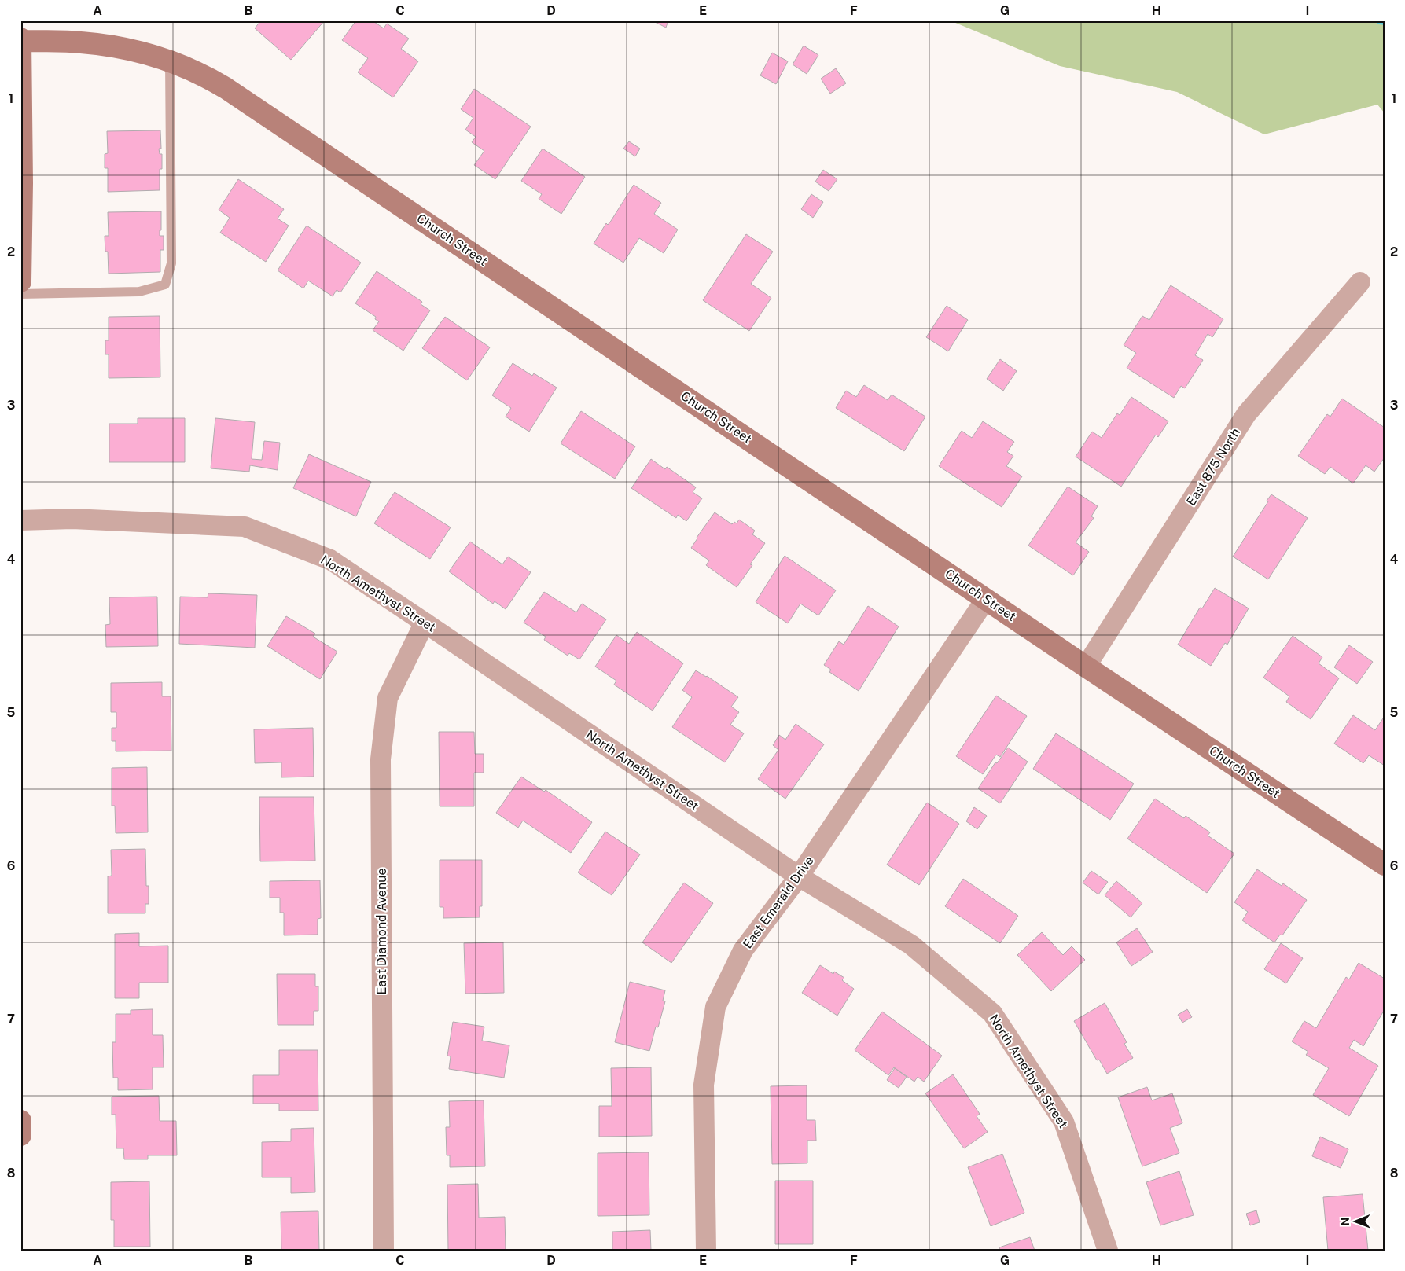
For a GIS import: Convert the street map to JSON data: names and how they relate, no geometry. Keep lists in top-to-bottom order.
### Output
{
  "streets": {
    "street": [
      "Church Street",
      "East 875 North",
      "North Amethyst Street",
      "East Emerald Drive",
      "East Diamond Avenue"
    ]
  },
  "crossings": [
    ["Church Street", "East 875 North"],
    ["Church Street", "East Emerald Drive"],
    ["North Amethyst Street", "East Emerald Drive"],
    ["North Amethyst Street", "East Diamond Avenue"]
  ],
  "north": "left",
  "grid": {
    "columns": [
      "A",
      "B",
      "C",
      "D",
      "E",
      "F",
      "G",
      "H",
      "I"
    ],
    "rows": [
      "1",
      "2",
      "3",
      "4",
      "5",
      "6",
      "7",
      "8"
    ]
  }
}
